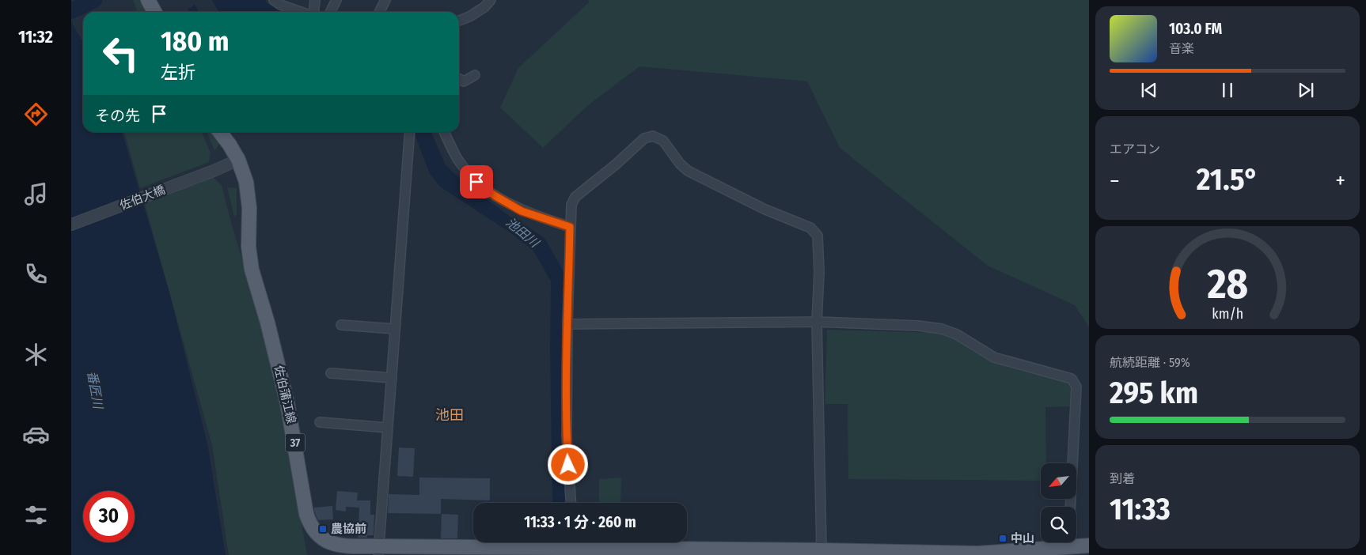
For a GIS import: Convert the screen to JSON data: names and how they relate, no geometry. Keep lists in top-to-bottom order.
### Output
{
  "streets": {
    "main road": ["佐伯蒲江線", "37"],
    "street": ["佐伯大橋"]
  },
  "crossings": [
    ["佐伯大橋", "佐伯蒲江線"]
  ],
  "districts": ["池田"],
  "water": ["池田川", "番匠川"],
  "places": {
    "transit": ["農協前", "中山"]
  },
  "north": "bottom left",
  "page": {
    "tabs": "11:32",
    "turn": ["180 m", "左折"],
    "song": ["103.0 FM", "音楽"],
    "then": "その先",
    "tile": [
      "エアコン",
      ["航続距離 · 59%", "295 km"],
      ["到着", "11:33"]
    ],
    "heat": ["−", "21.5°", "+"],
    "limit": "30",
    "trip": "11:33 · 1 分 · 260 m",
    "gauge": ["28", "km/h"]
  }
}
